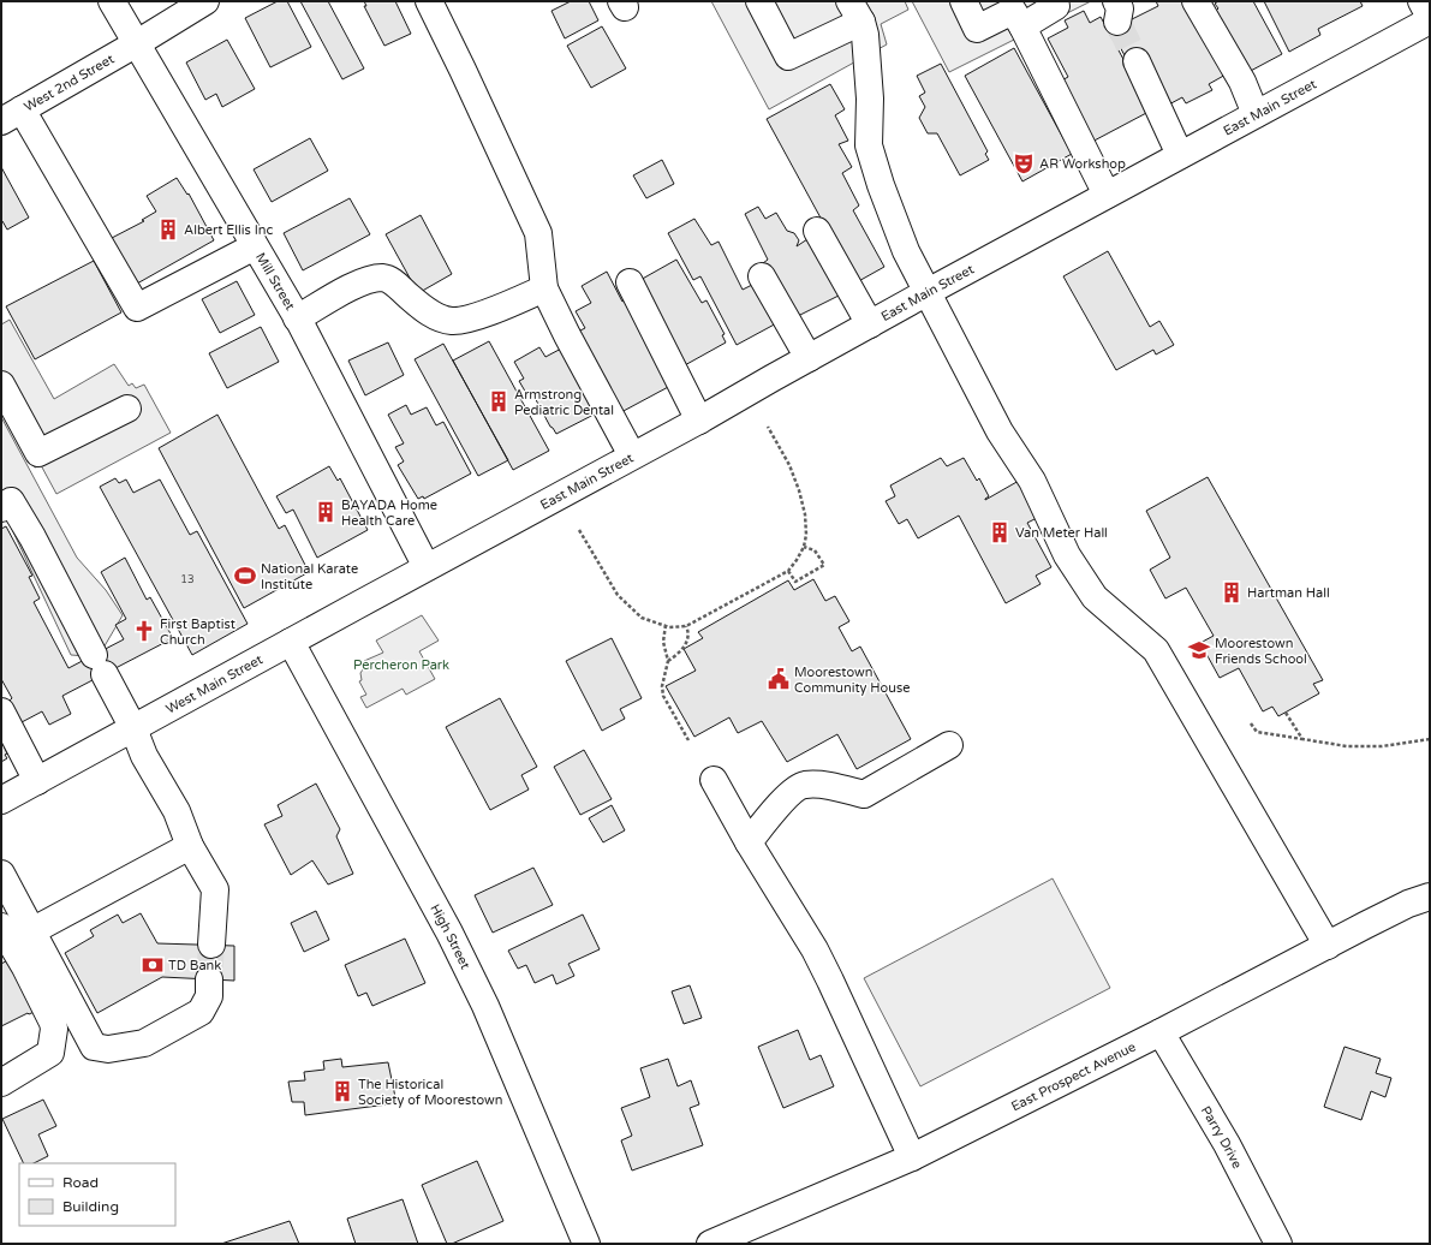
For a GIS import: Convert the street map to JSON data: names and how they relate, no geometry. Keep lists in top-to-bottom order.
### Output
{
  "streets": {
    "street": [
      "West 2nd Street",
      "East Main Street",
      "Mill Street",
      "West Main Street",
      "High Street",
      "East Prospect Avenue",
      "Parry Drive"
    ]
  },
  "crossings": [
    ["West 2nd Street", "Mill Street"],
    ["East Main Street", "Mill Street"],
    ["East Main Street", "West Main Street"],
    ["Mill Street", "West Main Street"],
    ["West Main Street", "High Street"],
    ["East Prospect Avenue", "Parry Drive"]
  ],
  "parks": ["Percheron Park"],
  "places": {
    "theatre": ["AR Workshop"],
    "building": [
      "Albert Ellis Inc",
      "Armstrong Pediatric Dental",
      "BAYADA Home Health Care",
      "Van Meter Hall",
      "Hartman Hall",
      "The Historical Society of Moorestown"
    ],
    "sports": ["National Karate Institute"],
    "church": ["First Baptist Church"],
    "school or university": ["Moorestown Friends School"],
    "public building": ["Moorestown Community House"],
    "bank": ["TD Bank"]
  },
  "house_numbers": ["13"],
  "legend": ["Road", "Building"]
}
